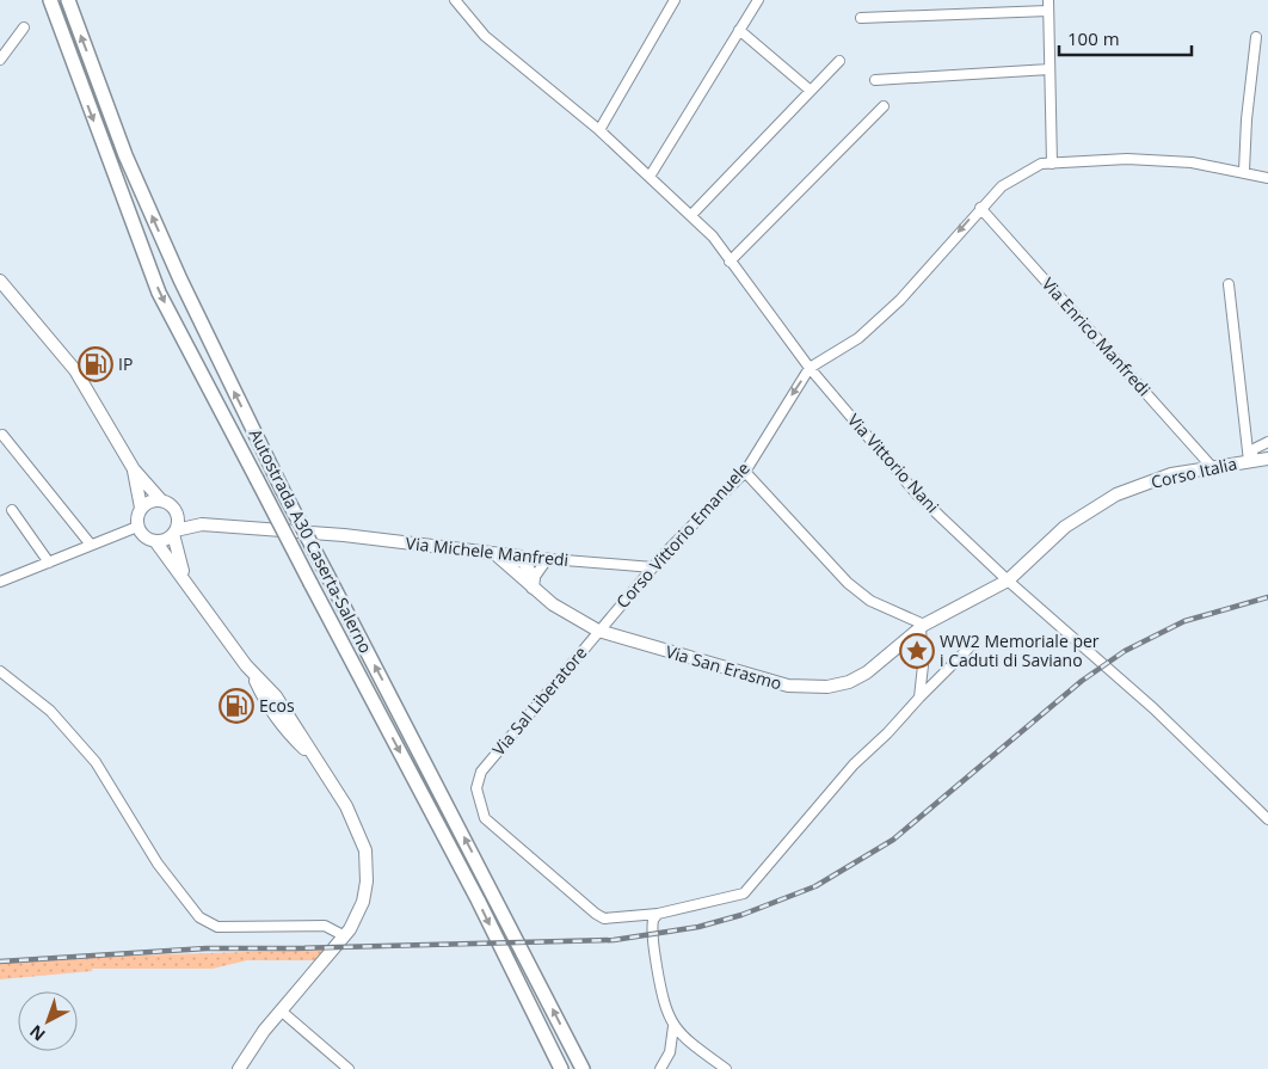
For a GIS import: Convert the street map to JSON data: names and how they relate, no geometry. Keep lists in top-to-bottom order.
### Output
{
  "streets": {
    "highway": ["Autostrada A30 Caserta-Salerno"],
    "main road": ["Corso Italia", "Via Michele Manfredi", "Via San Erasmo"],
    "street": [
      "Via Enrico Manfredi",
      "Via Vittorio Nani",
      "Corso Vittorio Emanuele",
      "Via Sal Liberatore"
    ]
  },
  "crossings": [
    ["Via Enrico Manfredi", "Corso Italia"],
    ["Via Enrico Manfredi", "Corso Vittorio Emanuele"],
    ["Via Vittorio Nani", "Corso Italia"],
    ["Via Vittorio Nani", "Corso Vittorio Emanuele"],
    ["Via Vittorio Nani", "Via San Erasmo"],
    ["Corso Italia", "Via San Erasmo"],
    ["Corso Vittorio Emanuele", "Via Michele Manfredi"],
    ["Corso Vittorio Emanuele", "Via San Erasmo"],
    ["Corso Vittorio Emanuele", "Via Sal Liberatore"],
    ["Via Michele Manfredi", "Via San Erasmo"],
    ["Via San Erasmo", "Via Sal Liberatore"]
  ],
  "one_way": ["Corso Vittorio Emanuele"],
  "places": {
    "fuel station": ["IP", "Ecos"],
    "place": ["WW2 Memoriale per i Caduti di Saviano"]
  },
  "scale_bar": "100 m",
  "north": "bottom left"
}
